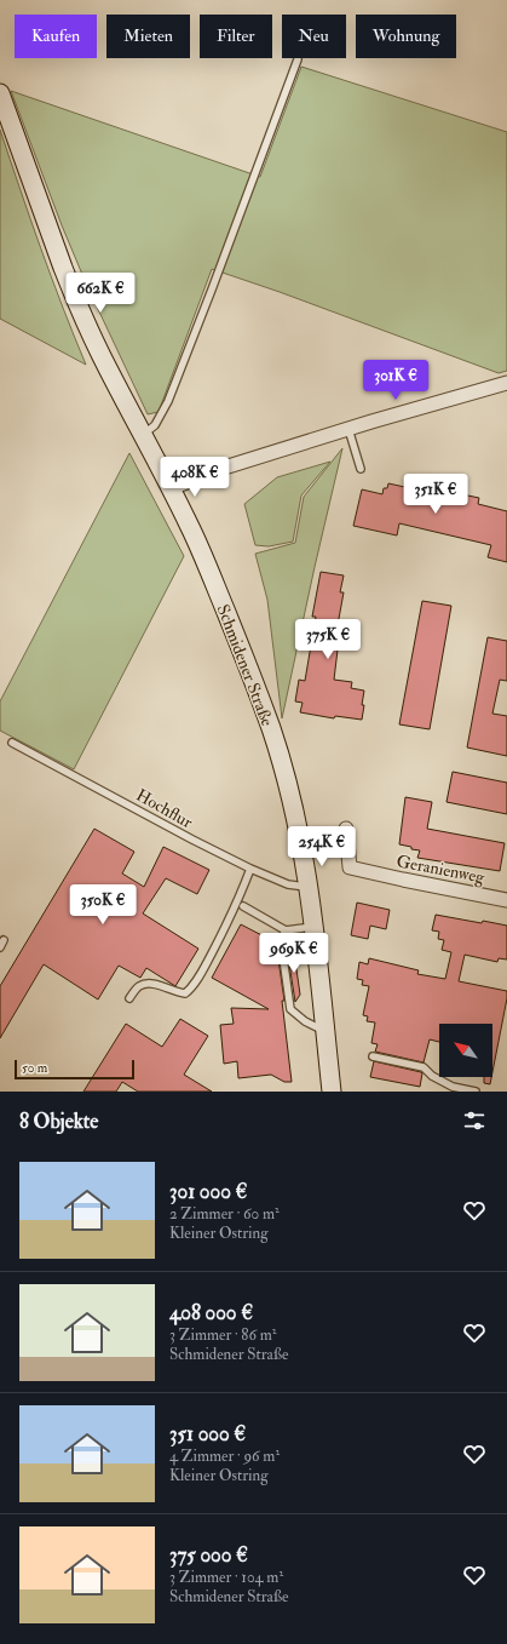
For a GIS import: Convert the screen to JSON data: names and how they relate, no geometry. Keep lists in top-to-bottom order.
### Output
{
  "streets": {
    "main road": ["Schmidener Straße"],
    "street": ["Geranienweg"],
    "lane": ["Hochflur"]
  },
  "crossings": [
    ["Schmidener Straße", "Hochflur"]
  ],
  "scale_bar": "50 m",
  "north": "top left",
  "page": {
    "chip": [
      "Kaufen",
      "Mieten",
      "Filter",
      "Neu",
      "Wohnung"
    ],
    "price": [
      "662K €",
      "301K €",
      "408K €",
      "351K €",
      "375K €",
      "254K €",
      "350K €",
      "969K €"
    ],
    "scale": "50 m",
    "heading": "8 Objekte",
    "list": [
      {
        "name": "301 000 €",
        "note": "2 Zimmer · 60 m² · Kleiner Ostring"
      },
      {
        "name": "408 000 €",
        "note": "3 Zimmer · 86 m² · Schmidener Straße"
      },
      {
        "name": "351 000 €",
        "note": "4 Zimmer · 96 m² · Kleiner Ostring"
      },
      {
        "name": "375 000 €",
        "note": "3 Zimmer · 104 m² · Schmidener Straße"
      }
    ]
  }
}
